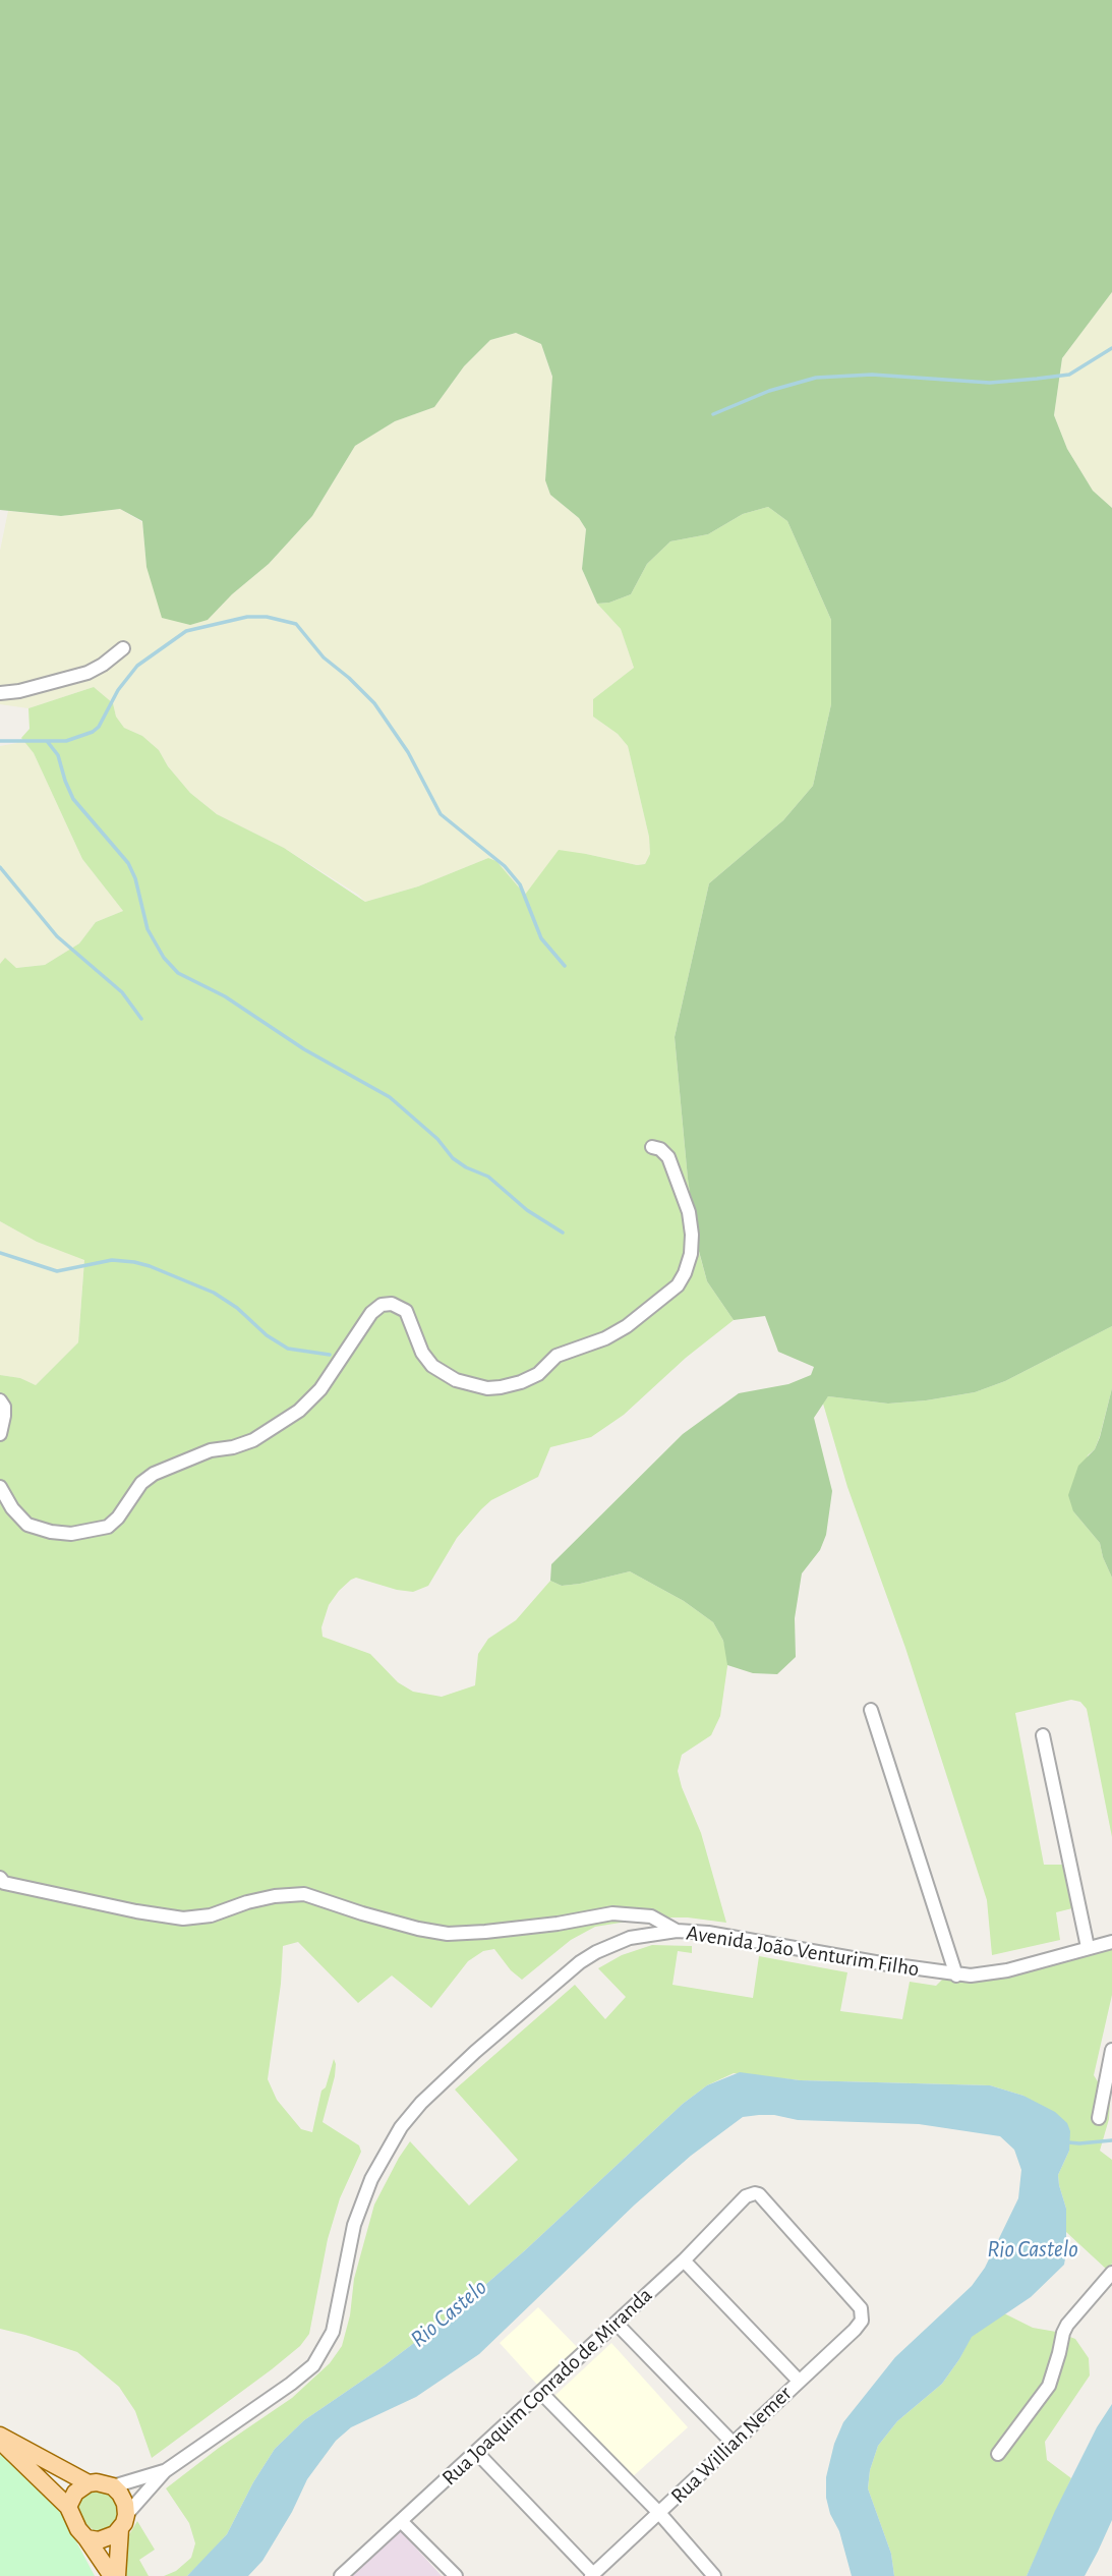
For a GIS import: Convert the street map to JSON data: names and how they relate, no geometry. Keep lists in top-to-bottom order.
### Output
{
  "streets": {
    "street": ["Avenida João Venturim Filho", "Rua Joaquim Conrado de Miranda", "Rua Willian Nemer"]
  },
  "crossings": [
    ["Rua Joaquim Conrado de Miranda", "Rua Willian Nemer"]
  ],
  "water": ["Rio Castelo"]
}
